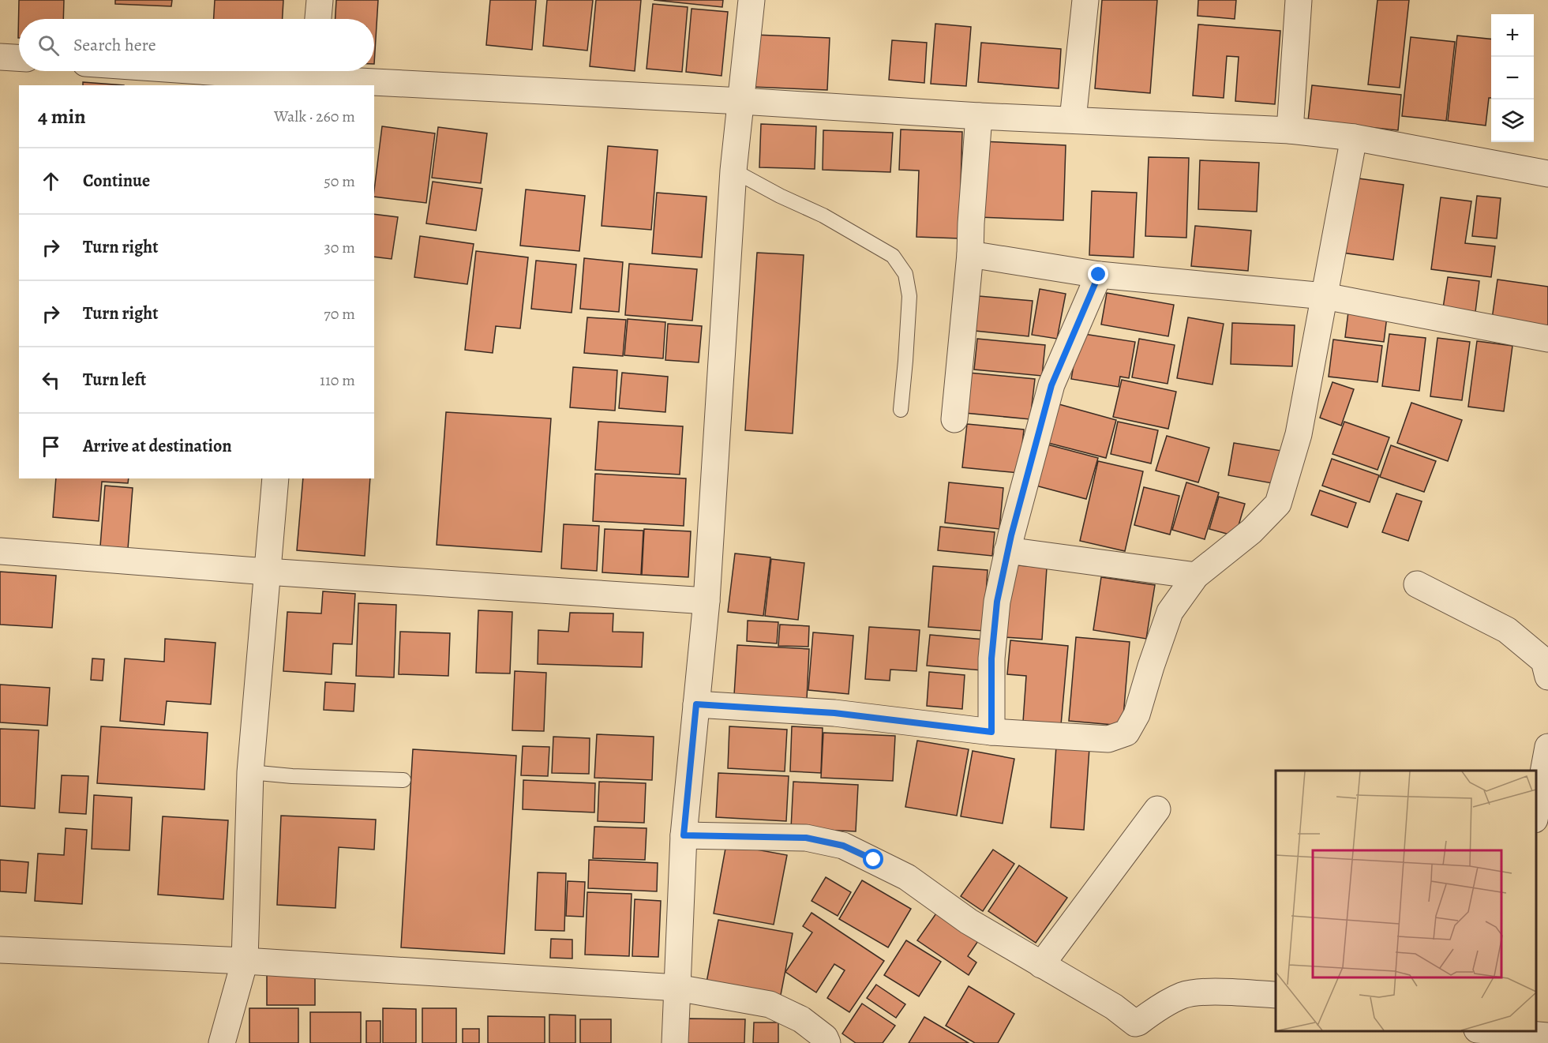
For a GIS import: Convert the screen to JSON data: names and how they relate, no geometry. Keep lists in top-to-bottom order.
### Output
{
  "page": {
    "map_buttons": ["+", "−"],
    "search": "Search here",
    "heading": ["4 min", "Walk · 260 m"],
    "list": [
      ["Continue", "50 m"],
      ["Turn right", "30 m"],
      ["Turn right", "70 m"],
      ["Turn left", "110 m"],
      "Arrive at destination"
    ]
  }
}
